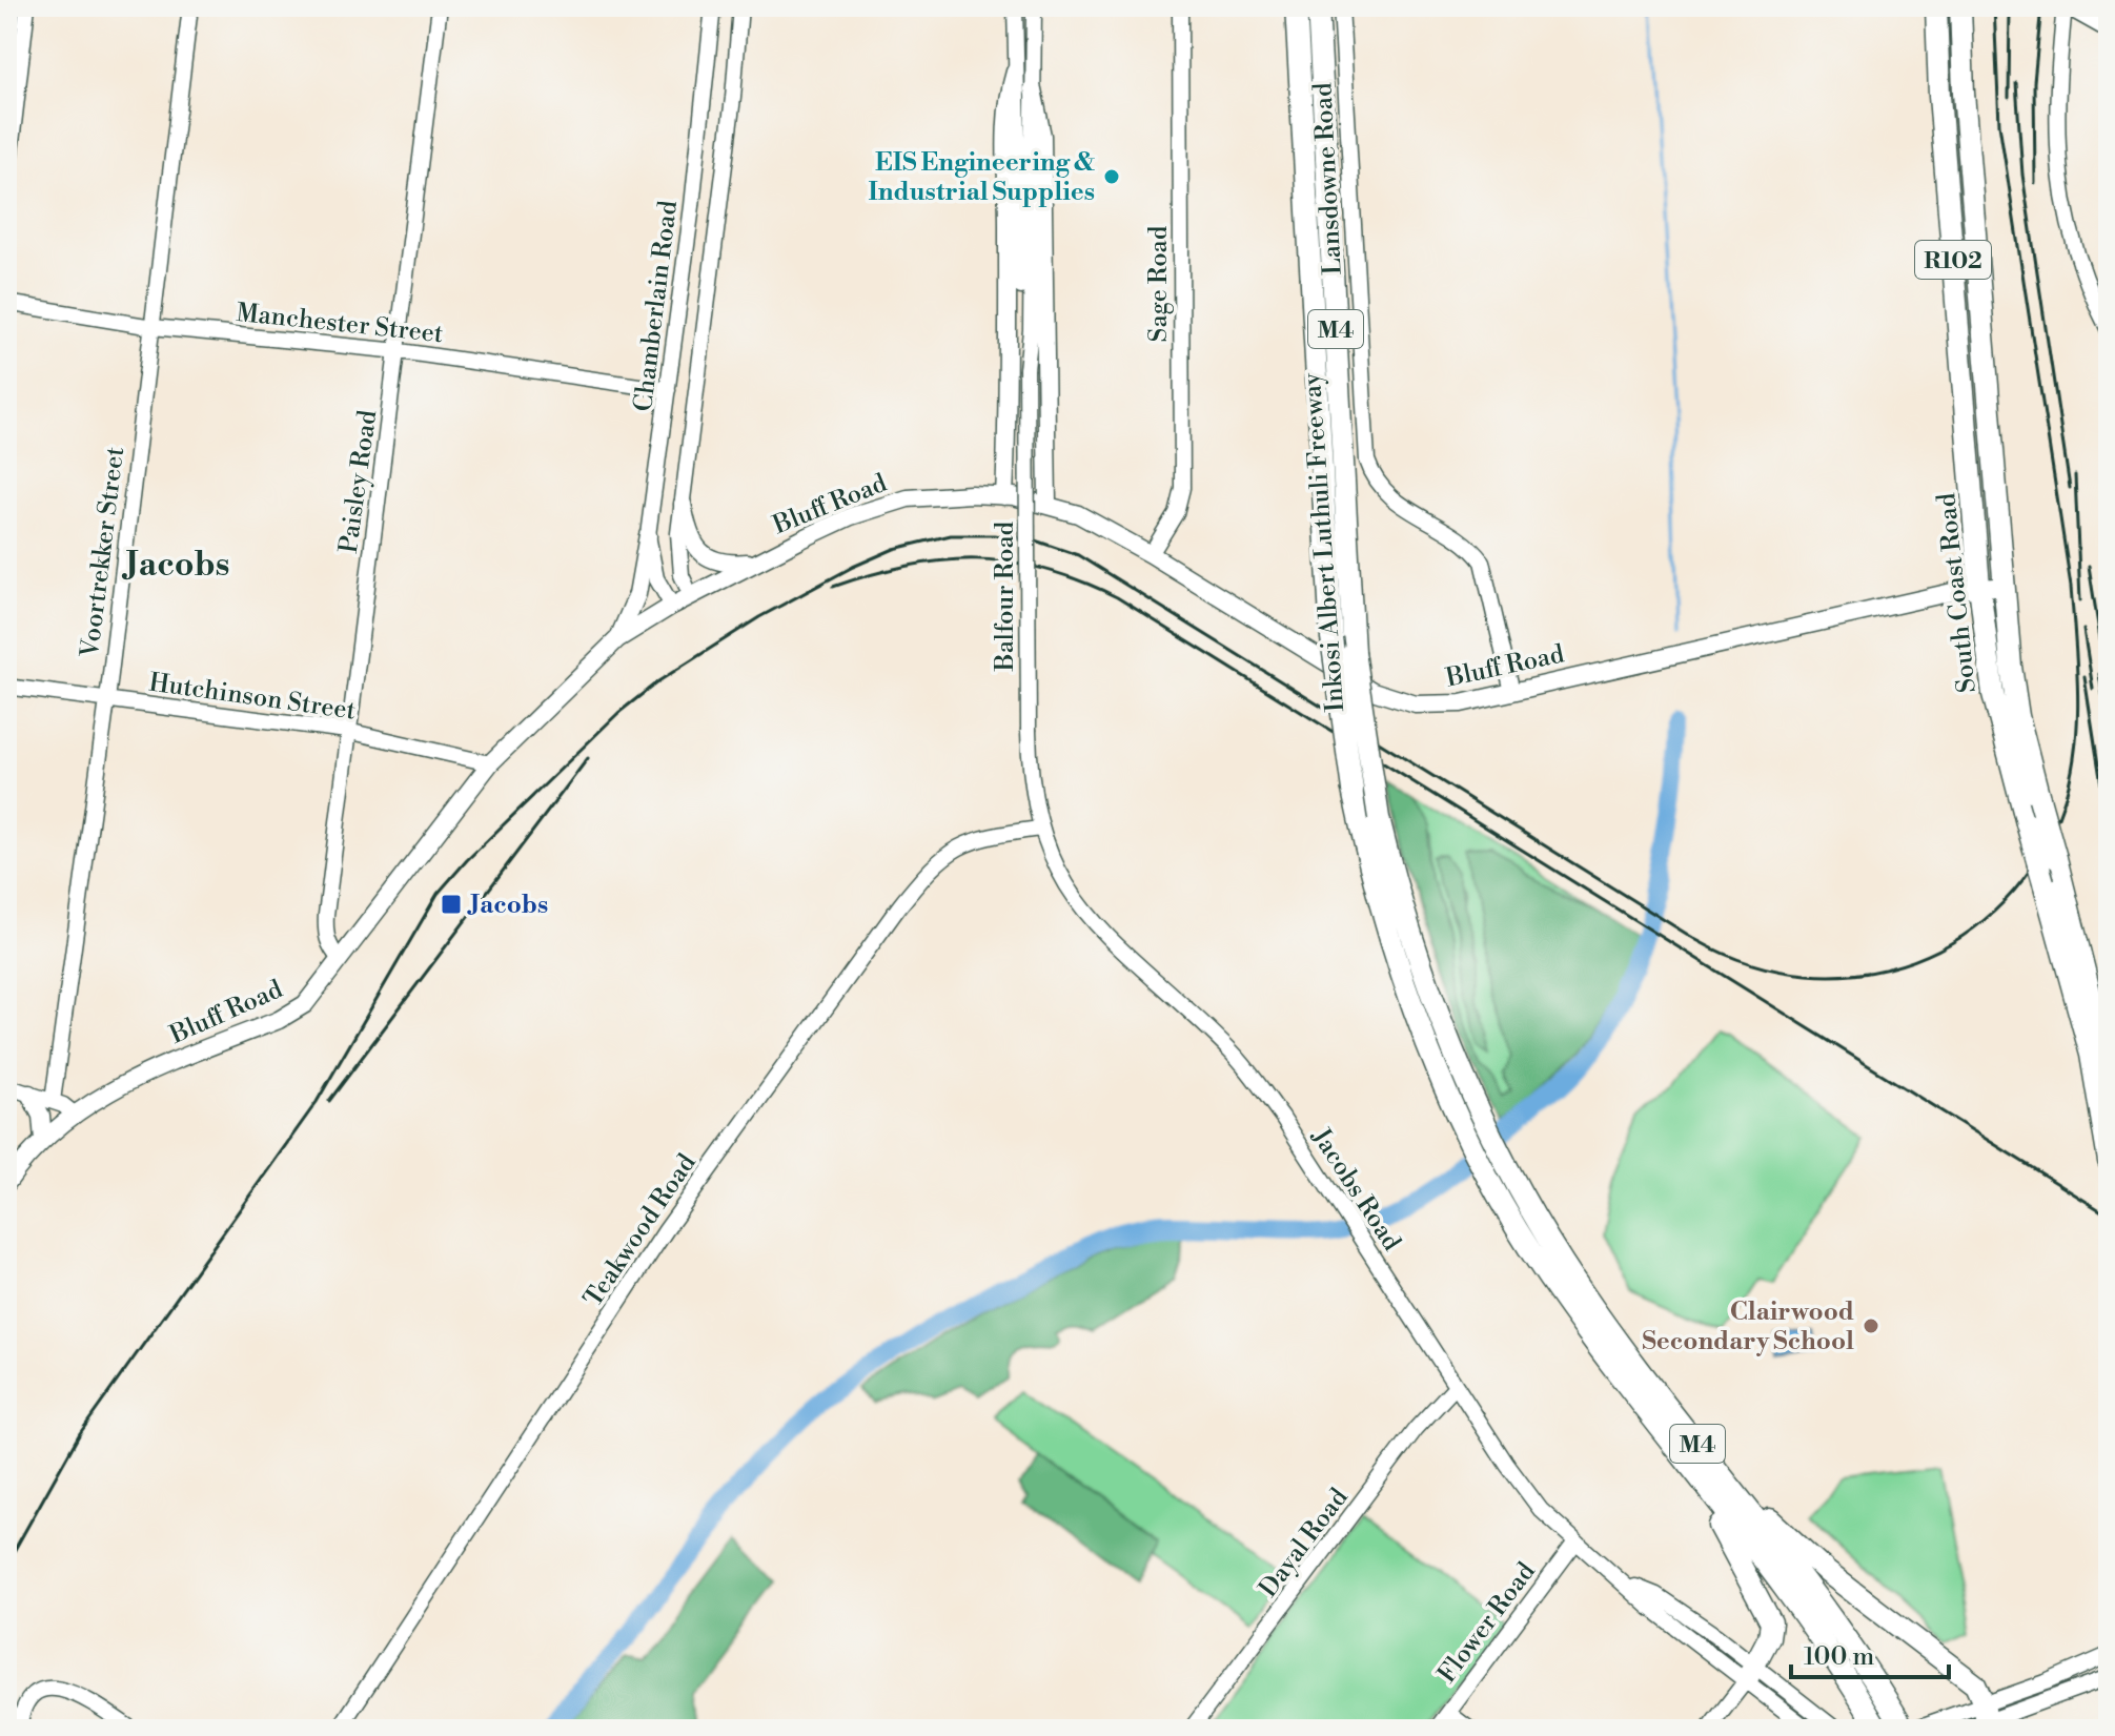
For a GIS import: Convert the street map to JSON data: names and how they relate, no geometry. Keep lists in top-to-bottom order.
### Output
{
  "streets": {
    "highway": [
      "R102",
      "M4",
      "Inkosi Albert Luthuli Freeway",
      "South Coast Road"
    ],
    "main road": ["Bluff Road"],
    "street": [
      "Lansdowne Road",
      "Sage Road",
      "Chamberlain Road",
      "Manchester Street",
      "Paisley Road",
      "Voortrekker Street",
      "Balfour Road",
      "Hutchinson Street",
      "Jacobs Road",
      "Teakwood Road",
      "Dayal Road",
      "Flower Road"
    ]
  },
  "crossings": [
    ["Lansdowne Road", "Bluff Road"],
    ["Sage Road", "Bluff Road"],
    ["Chamberlain Road", "Manchester Street"],
    ["Chamberlain Road", "Bluff Road"],
    ["Manchester Street", "Paisley Road"],
    ["Manchester Street", "Voortrekker Street"],
    ["Paisley Road", "Bluff Road"],
    ["Paisley Road", "Hutchinson Street"],
    ["Bluff Road", "South Coast Road"],
    ["Bluff Road", "Hutchinson Street"],
    ["Voortrekker Street", "Hutchinson Street"],
    ["Balfour Road", "Jacobs Road"],
    ["Balfour Road", "Teakwood Road"],
    ["Jacobs Road", "Teakwood Road"],
    ["Jacobs Road", "Dayal Road"],
    ["Jacobs Road", "Flower Road"]
  ],
  "districts": ["Jacobs"],
  "places": {
    "other": ["EIS Engineering & Industrial Supplies", "Clairwood Secondary School"],
    "transit": ["Jacobs"]
  },
  "scale_bar": "100 m"
}
